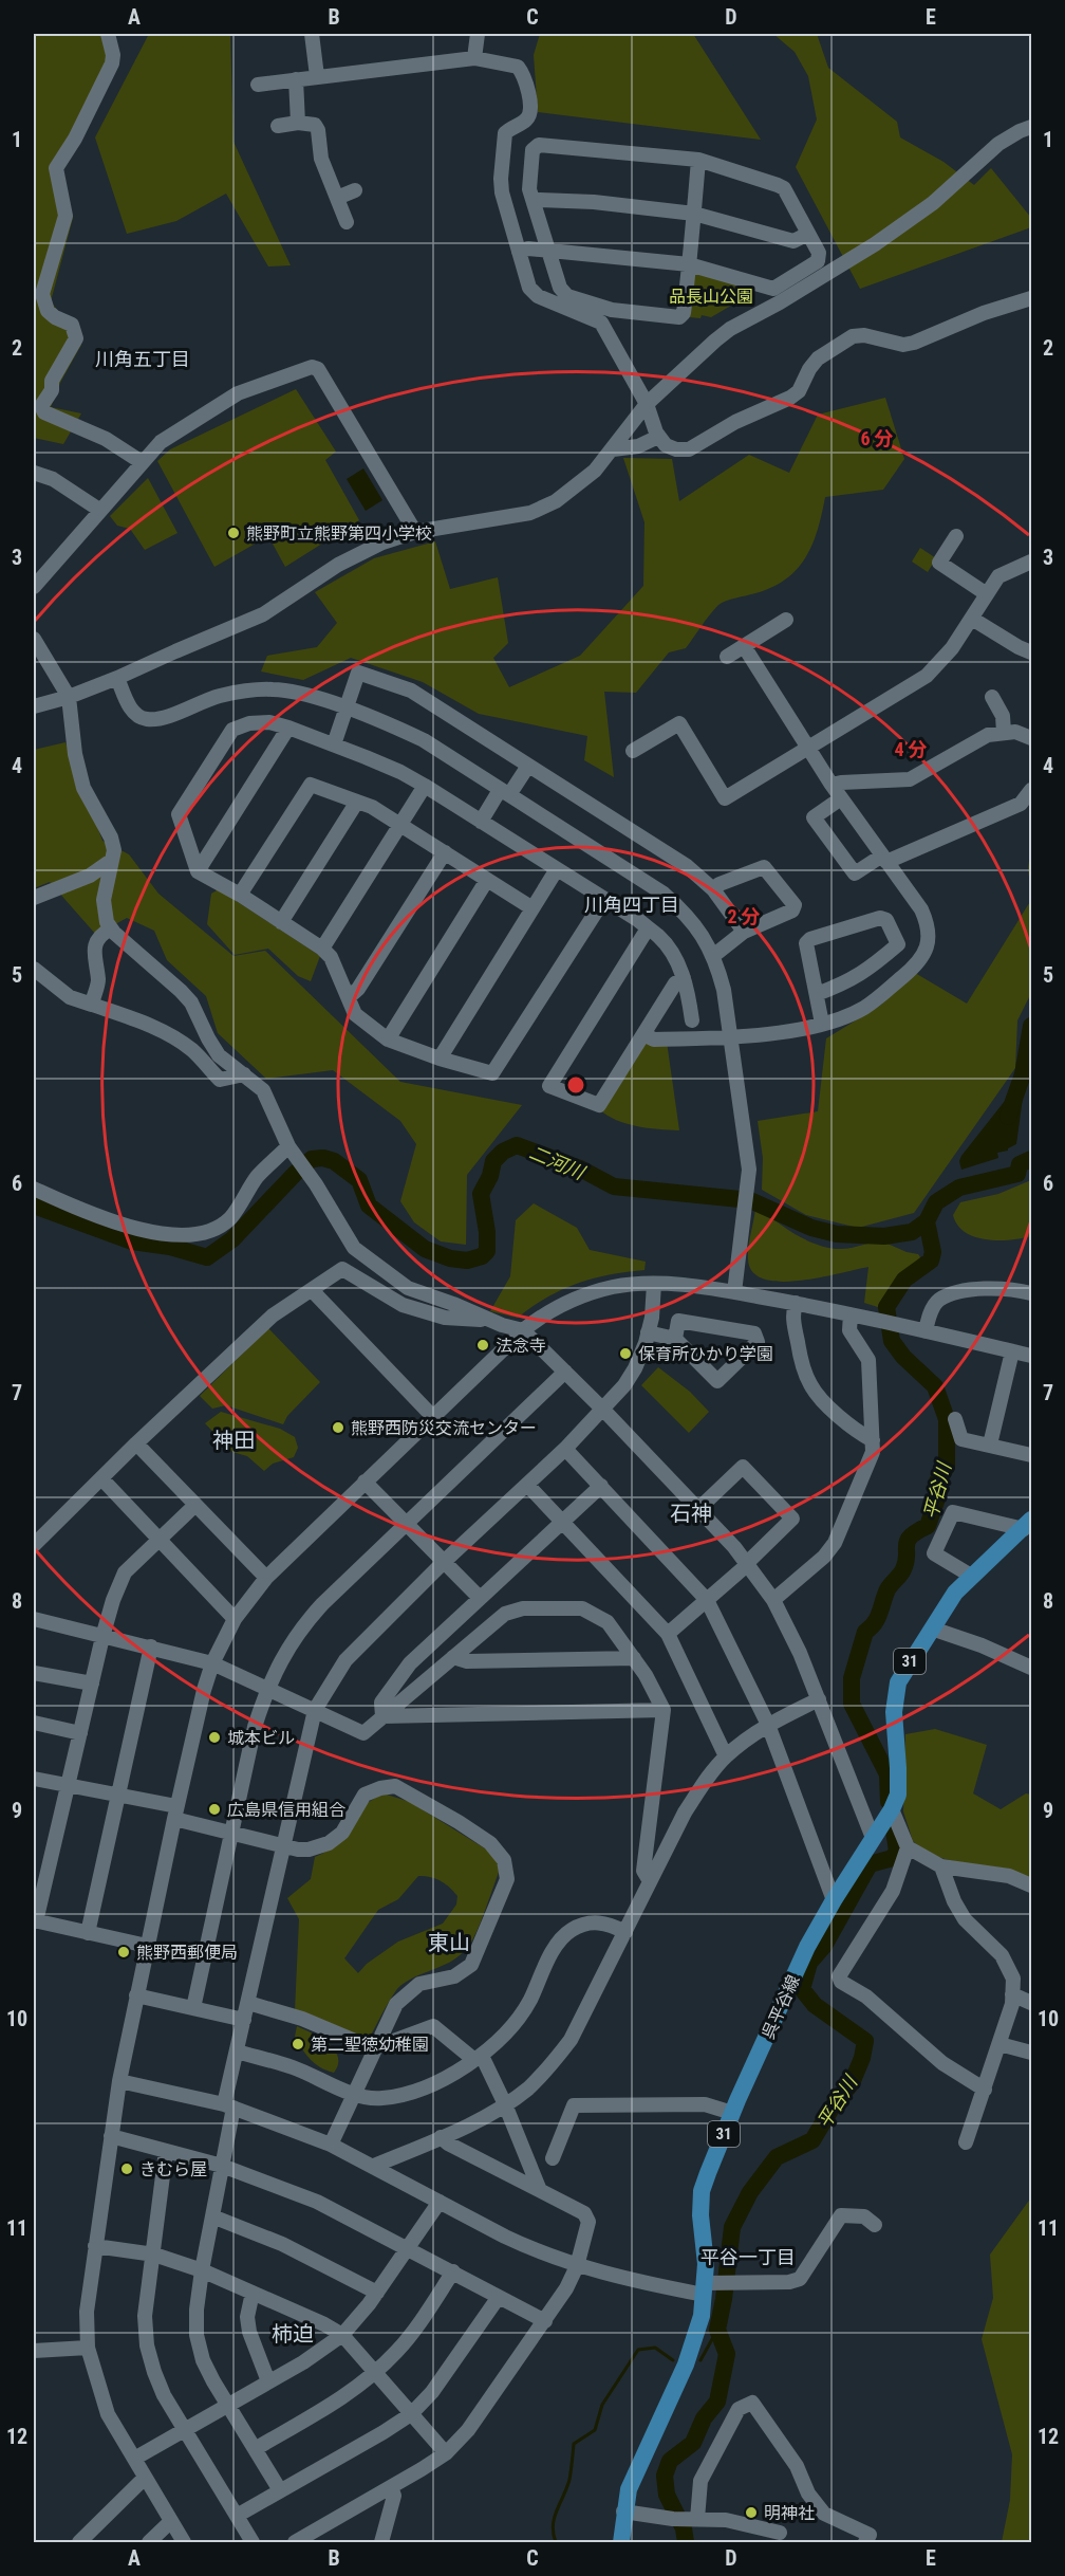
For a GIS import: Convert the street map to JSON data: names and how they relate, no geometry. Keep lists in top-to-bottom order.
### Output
{
  "streets": {
    "main road": ["31", "呉平谷線"]
  },
  "districts": [
    "川角五丁目",
    "川角四丁目",
    "神田",
    "石神",
    "東山",
    "平谷一丁目",
    "柿迫"
  ],
  "water": ["二河川", "平谷川"],
  "parks": ["品長山公園"],
  "places": [
    "熊野町立熊野第四小学校",
    "法念寺",
    "保育所ひかり学園",
    "熊野西防災交流センター",
    "城本ビル",
    "広島県信用組合",
    "熊野西郵便局",
    "第二聖徳幼稚園",
    "きむら屋",
    "明神社"
  ],
  "grid": {
    "columns": [
      "A",
      "B",
      "C",
      "D",
      "E"
    ],
    "rows": [
      "1",
      "2",
      "3",
      "4",
      "5",
      "6",
      "7",
      "8",
      "9",
      "10",
      "11",
      "12"
    ]
  },
  "rings": ["6 分", "4 分", "2 分"]
}
